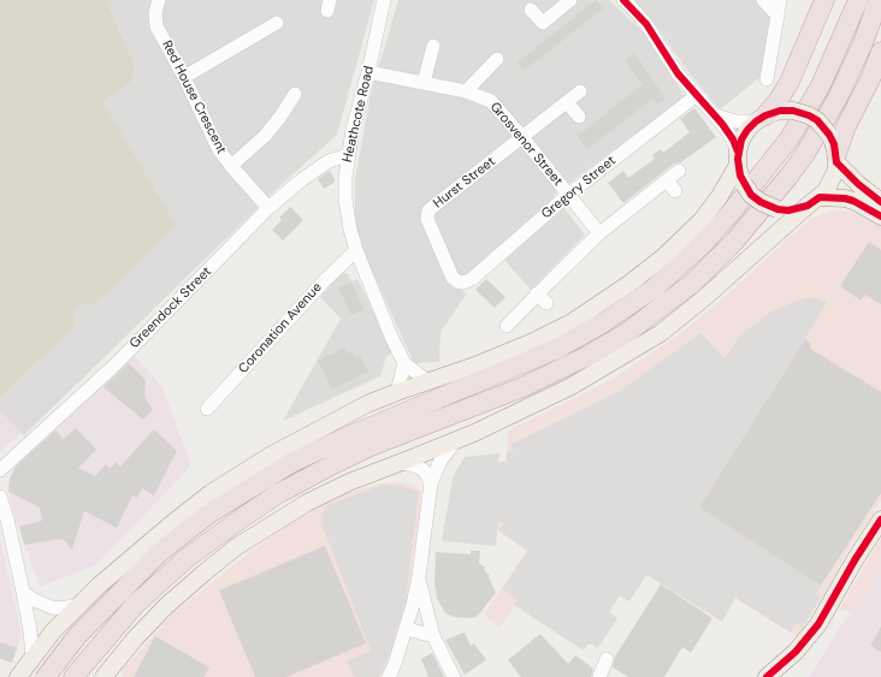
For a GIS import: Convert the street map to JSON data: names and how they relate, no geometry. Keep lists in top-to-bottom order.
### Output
{
  "streets": {
    "street": [
      "Red House Crescent",
      "Heathcote Road",
      "Grosvenor Street",
      "Hurst Street",
      "Gregory Street",
      "Greendock Street",
      "Coronation Avenue"
    ]
  },
  "crossings": [
    ["Red House Crescent", "Greendock Street"],
    ["Heathcote Road", "Grosvenor Street"],
    ["Heathcote Road", "Greendock Street"],
    ["Heathcote Road", "Coronation Avenue"],
    ["Grosvenor Street", "Hurst Street"],
    ["Grosvenor Street", "Gregory Street"],
    ["Hurst Street", "Gregory Street"]
  ]
}
